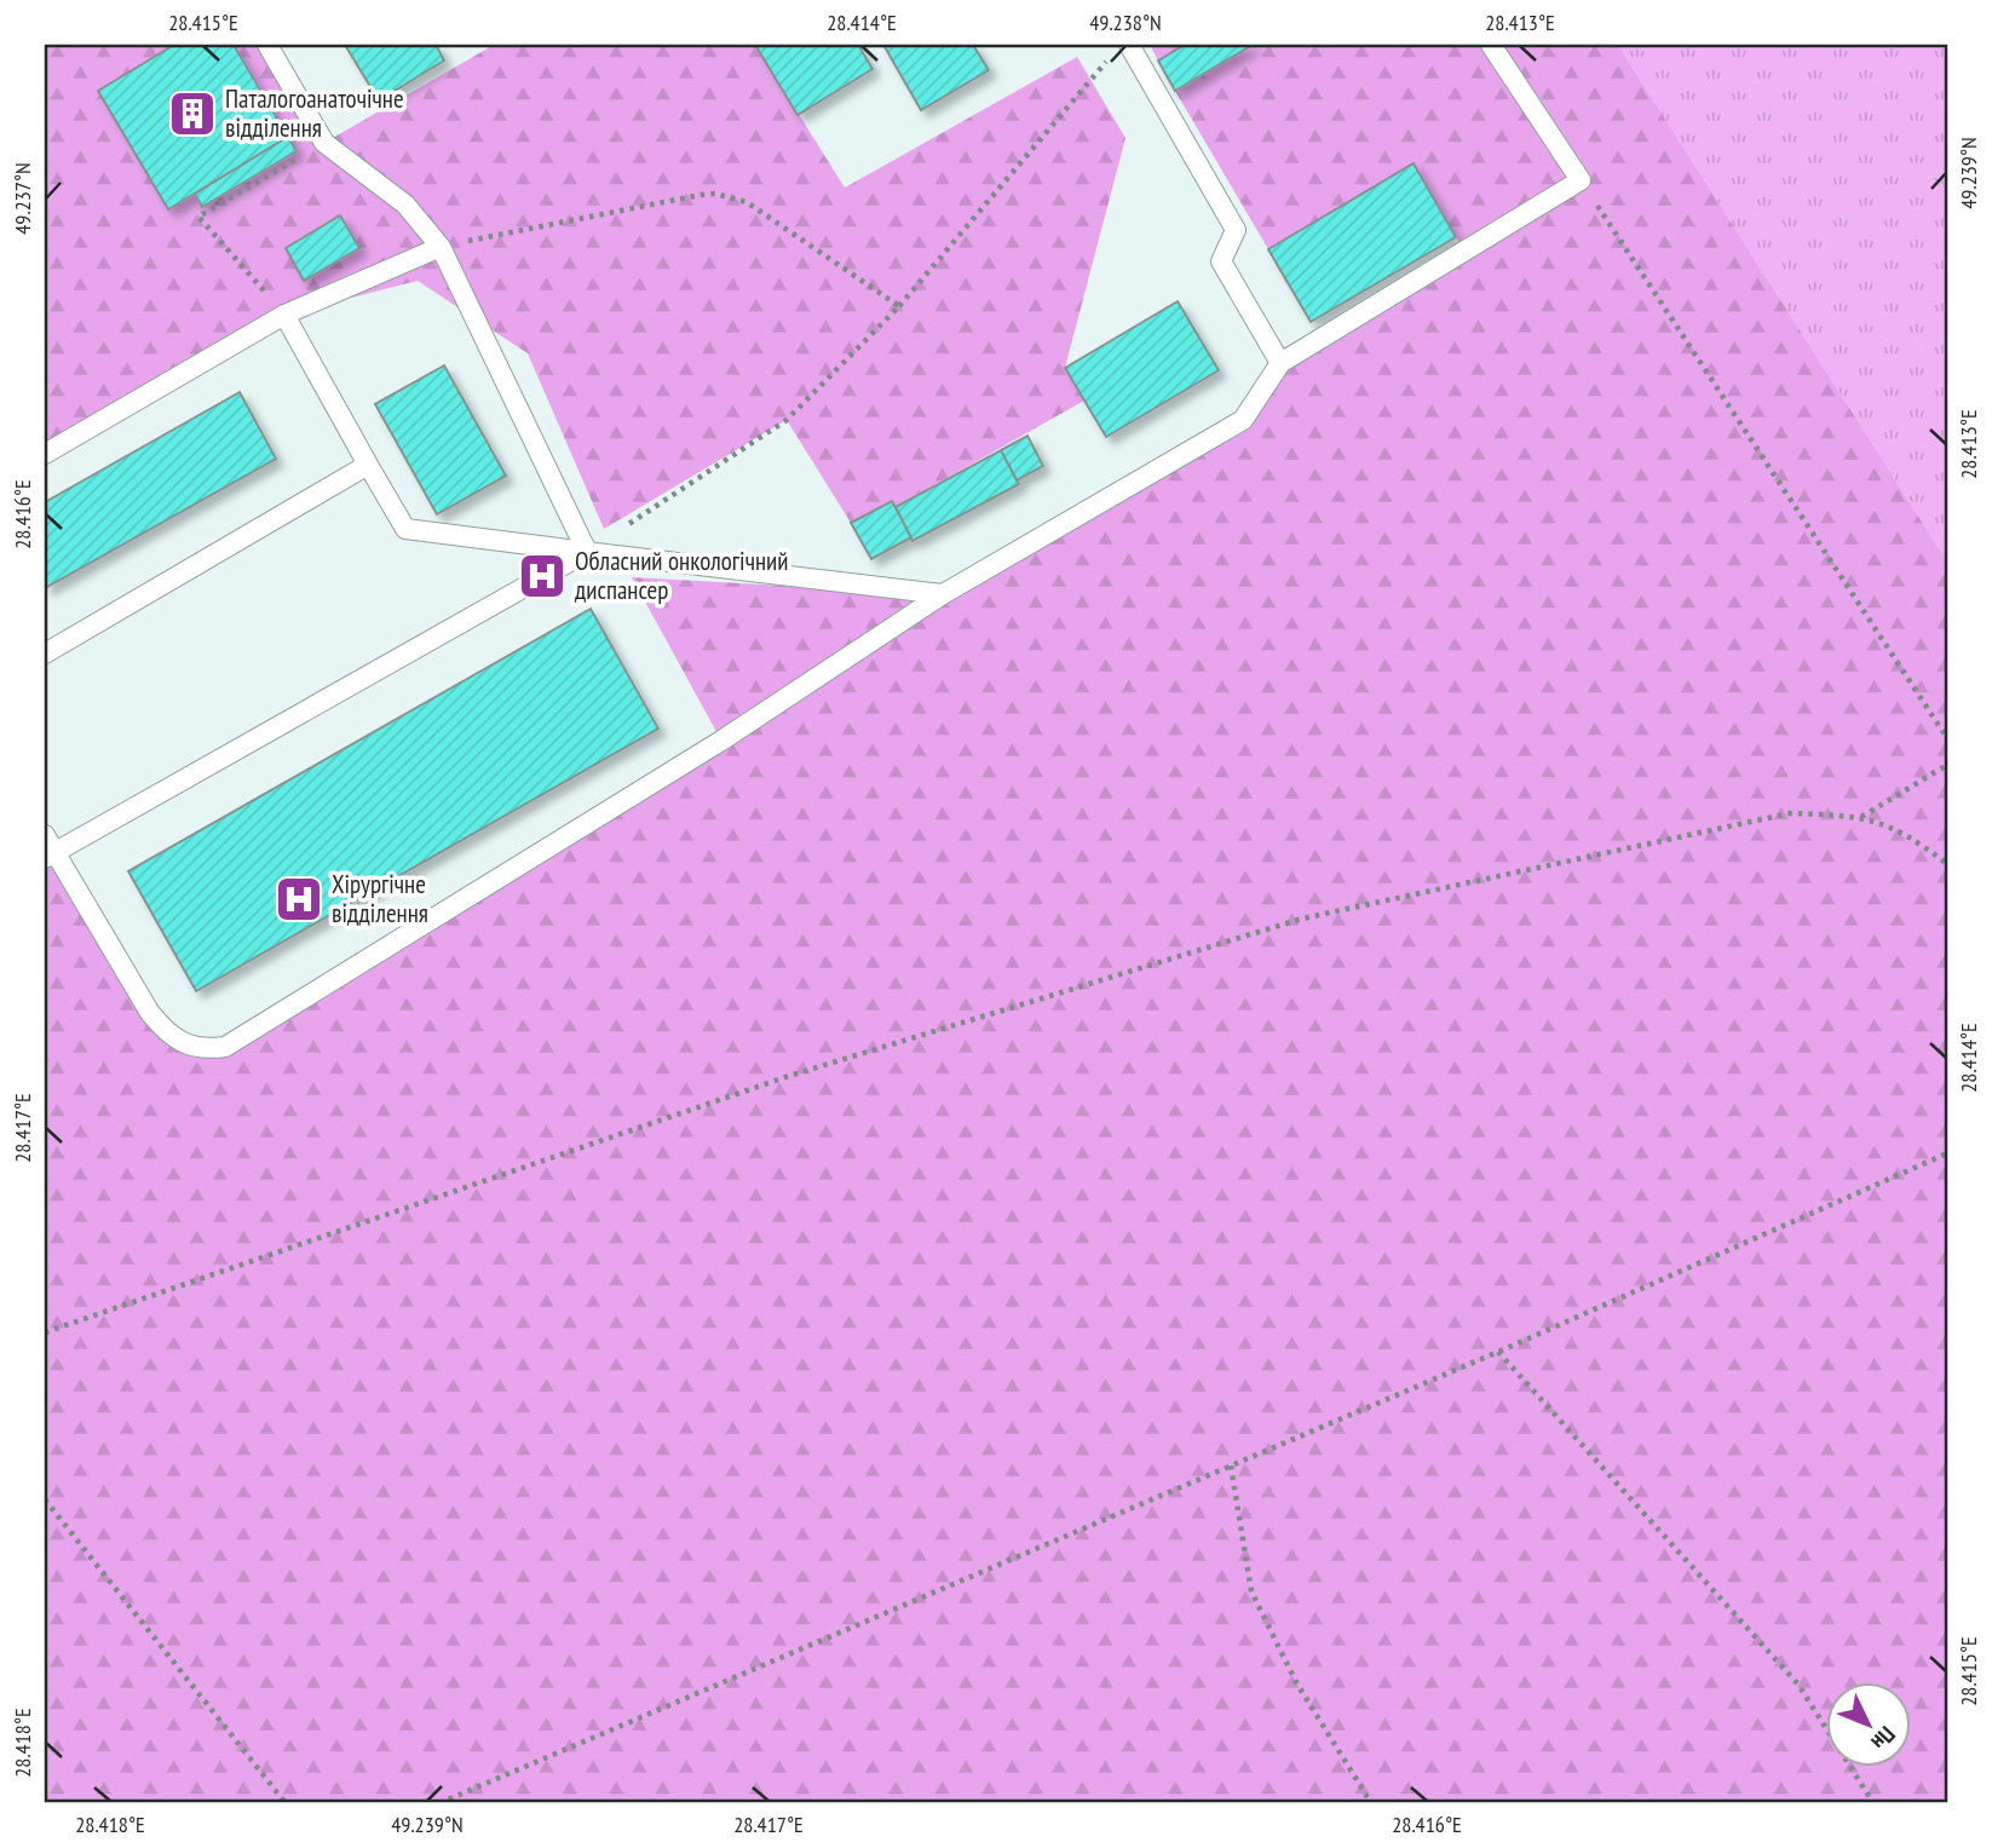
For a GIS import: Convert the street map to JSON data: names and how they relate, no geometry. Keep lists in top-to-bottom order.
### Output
{
  "places": {
    "building": ["Паталогоанаточічне відділення"],
    "hospital": ["Обласний онкологічний диспансер", "Хірургічне відділення"]
  },
  "north": "bottom right",
  "coordinates": [
    "28.415°E",
    "28.414°E",
    "49.238°N",
    "28.413°E",
    "49.239°N",
    "49.237°N",
    "28.416°E",
    "28.417°E",
    "28.418°E"
  ]
}
